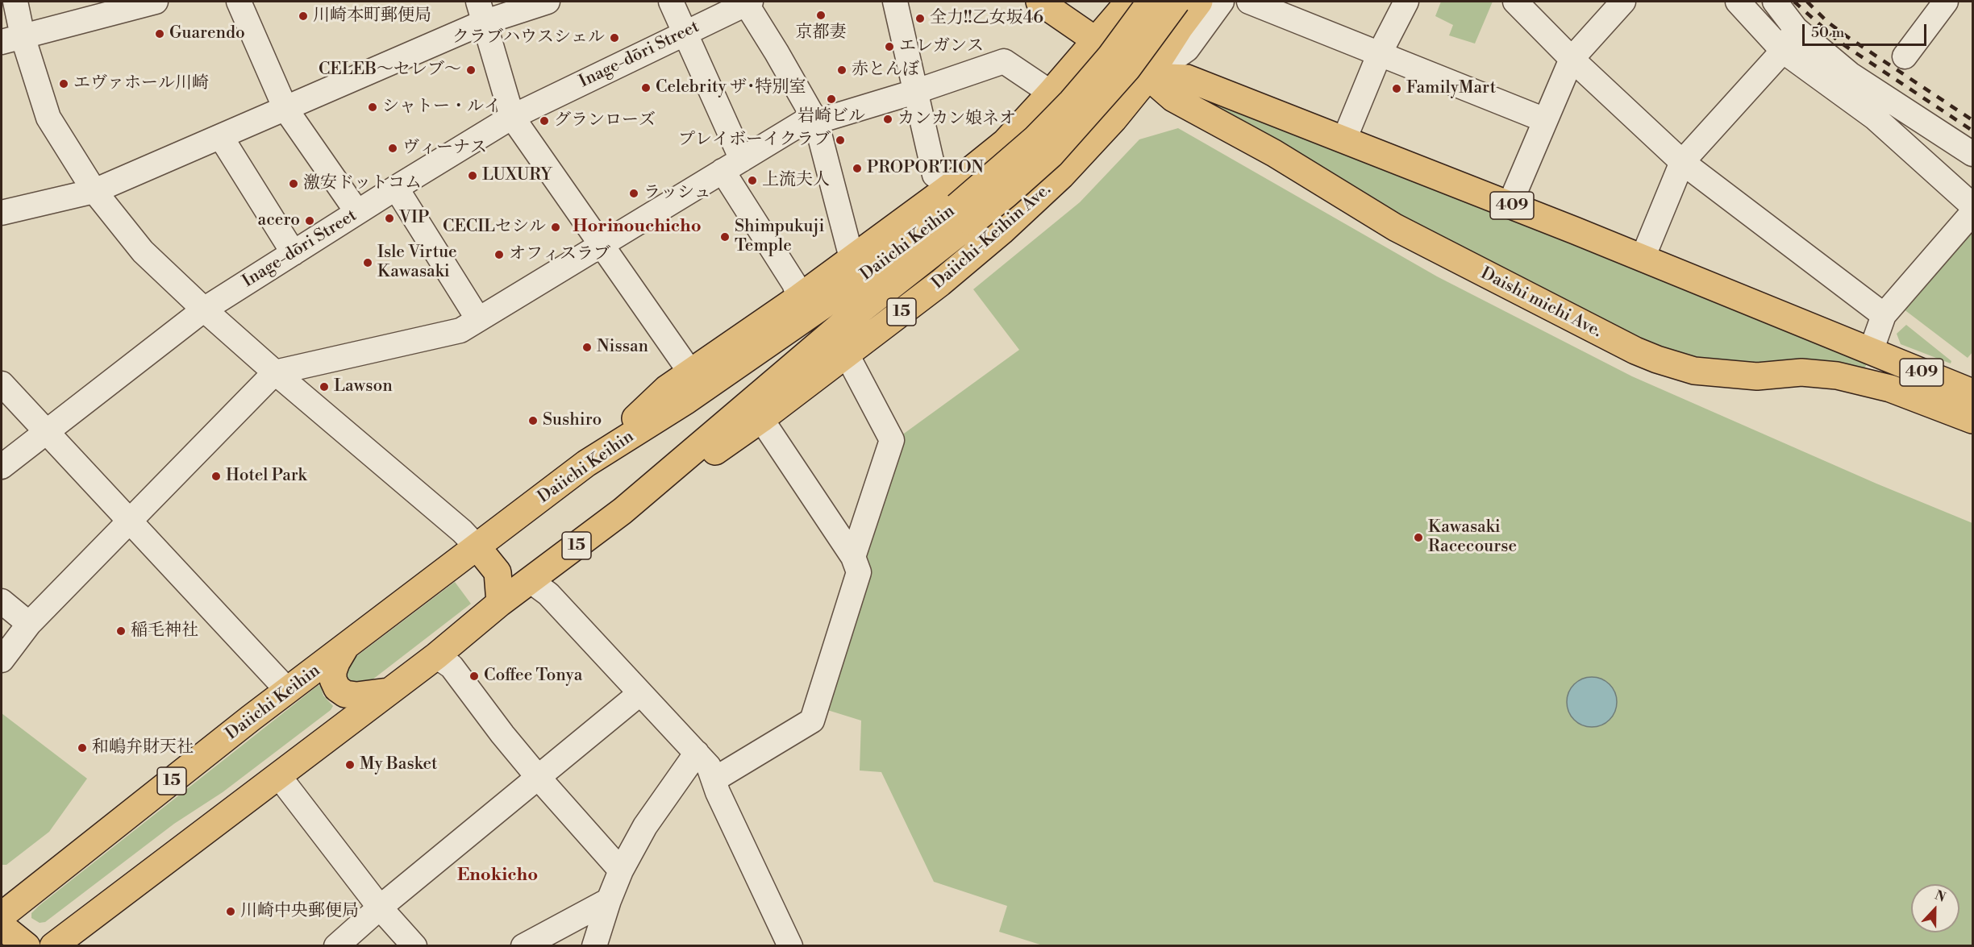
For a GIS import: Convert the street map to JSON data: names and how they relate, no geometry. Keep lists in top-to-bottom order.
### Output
{
  "streets": {
    "highway": [
      "409",
      "Daiichi-Keihin Ave.",
      "Daiichi Keihin",
      "Daishi michi Ave.",
      "15"
    ],
    "street": ["Inage-dōri Street"]
  },
  "crossings": [
    ["409", "Daiichi-Keihin Ave."],
    ["409", "Daishi michi Ave."],
    ["Daiichi-Keihin Ave.", "Daiichi Keihin"],
    ["Daiichi-Keihin Ave.", "Daishi michi Ave."]
  ],
  "districts": ["Horinouchicho", "Enokicho"],
  "places": [
    "京都妻",
    "川崎本町郵便局",
    "全力!!乙女坂46",
    "Guarendo",
    "クラブハウスシェル",
    "エレガンス",
    "CELEB～セレブ～",
    "赤とんぼ",
    "エヴァホール川崎",
    "Celebrity ザ･特別室",
    "FamilyMart",
    "岩崎ビル",
    "シャトー・ルイ",
    "カンカン娘ネオ",
    "グランローズ",
    "プレイボーイクラブ",
    "ヴィーナス",
    "PROPORTION",
    "LUXURY",
    "上流夫人",
    "激安ドットコム",
    "ラッシュ",
    "VIP",
    "acero",
    "CECILセシル",
    "Shimpukuji Temple",
    "オフィスラブ",
    "Isle Virtue Kawasaki",
    "Nissan",
    "Lawson",
    "Sushiro",
    "Hotel Park",
    "Kawasaki Racecourse",
    "稲毛神社",
    "Coffee Tonya",
    "和嶋弁財天社",
    "My Basket",
    "川崎中央郵便局"
  ],
  "scale_bar": "50 m",
  "north": "top"
}
